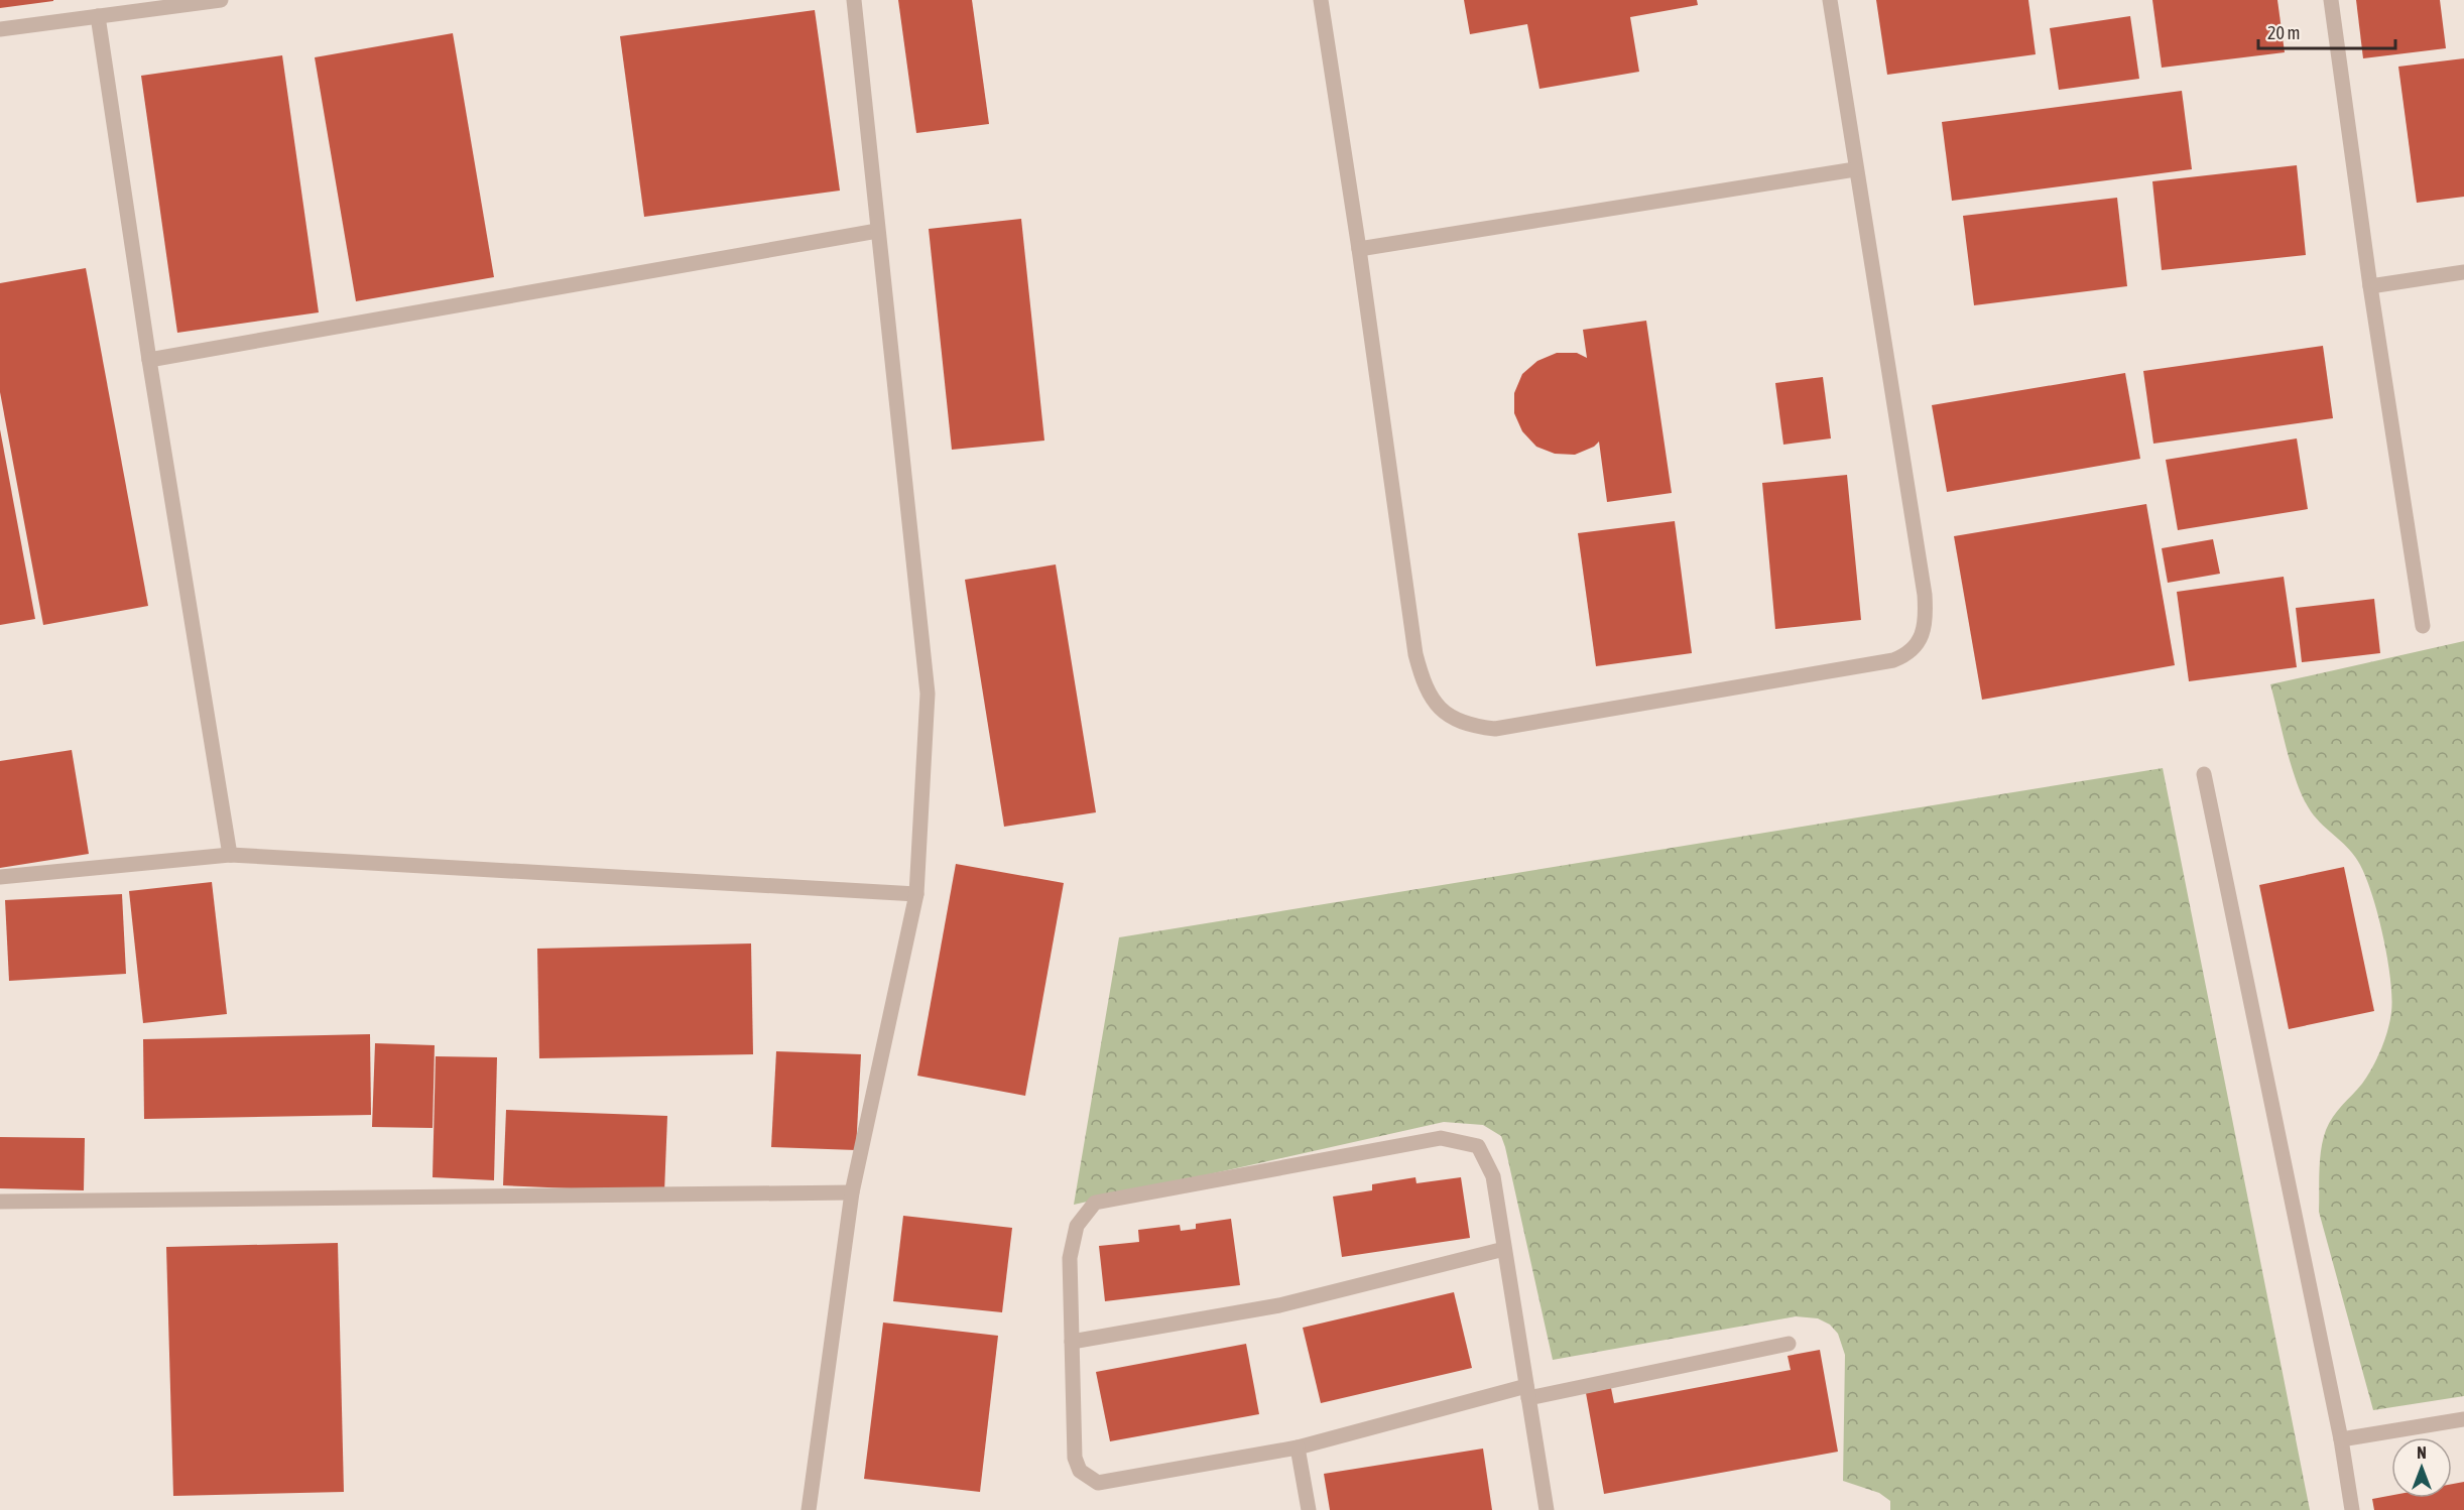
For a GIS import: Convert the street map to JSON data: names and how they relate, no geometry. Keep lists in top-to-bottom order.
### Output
{
  "scale_bar": "20 m",
  "north": "top"
}
